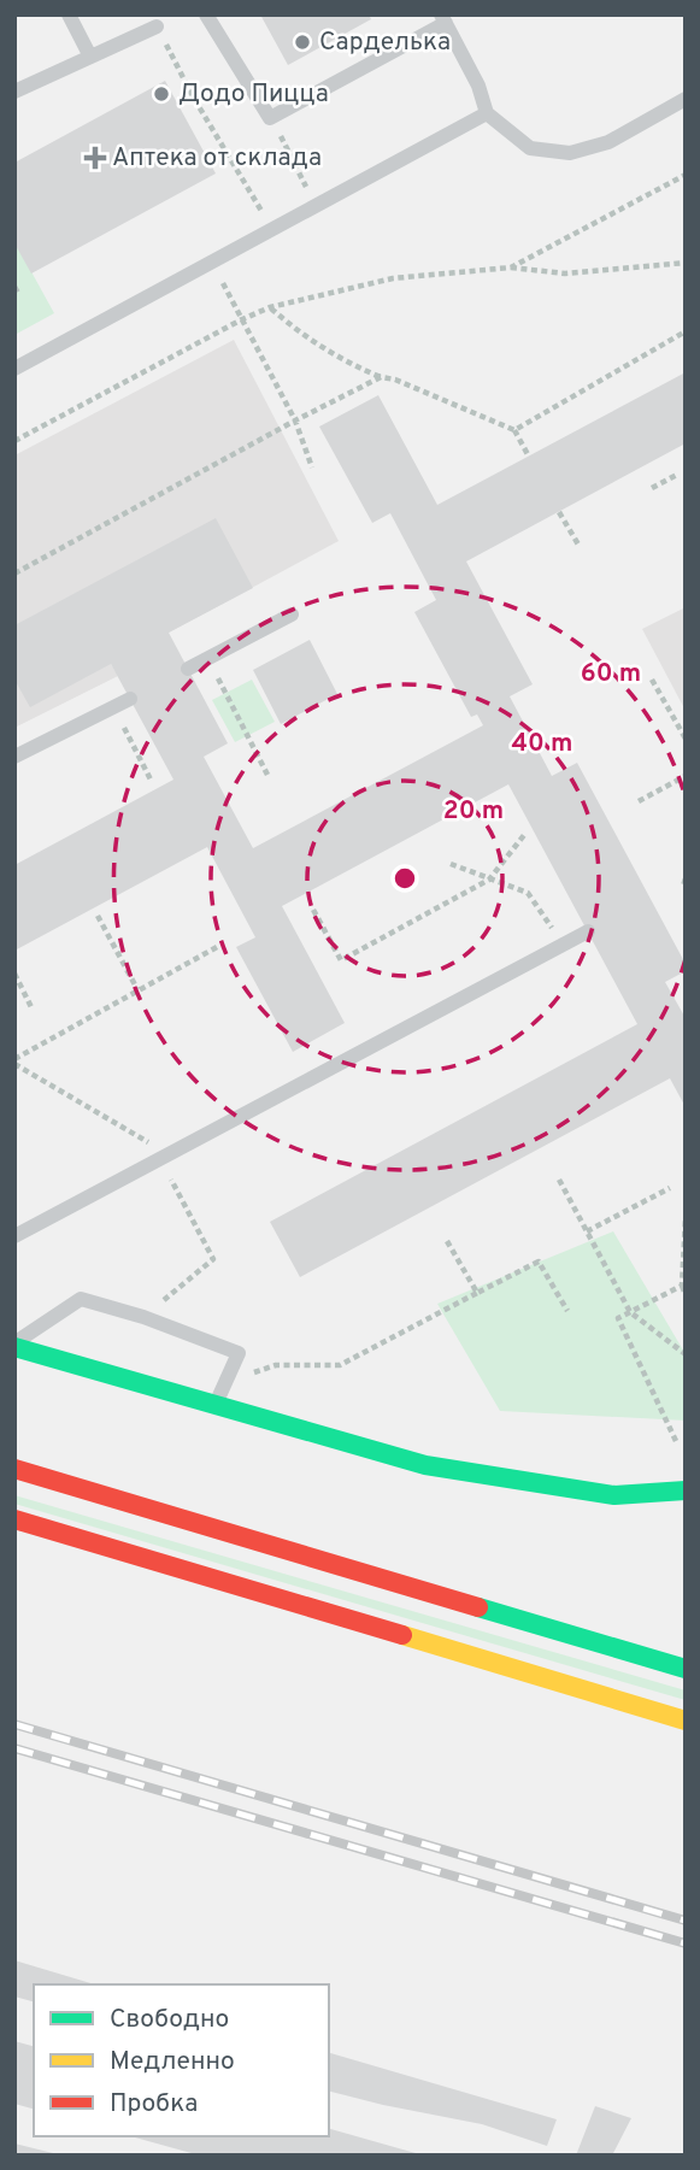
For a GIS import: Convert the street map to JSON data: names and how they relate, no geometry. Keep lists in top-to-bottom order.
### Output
{
  "places": {
    "other": ["Сарделька", "Додо Пицца"],
    "health": ["Аптека от склада"]
  },
  "legend": ["Свободно", "Медленно", "Пробка"],
  "rings": ["60 m", "40 m", "20 m"]
}
